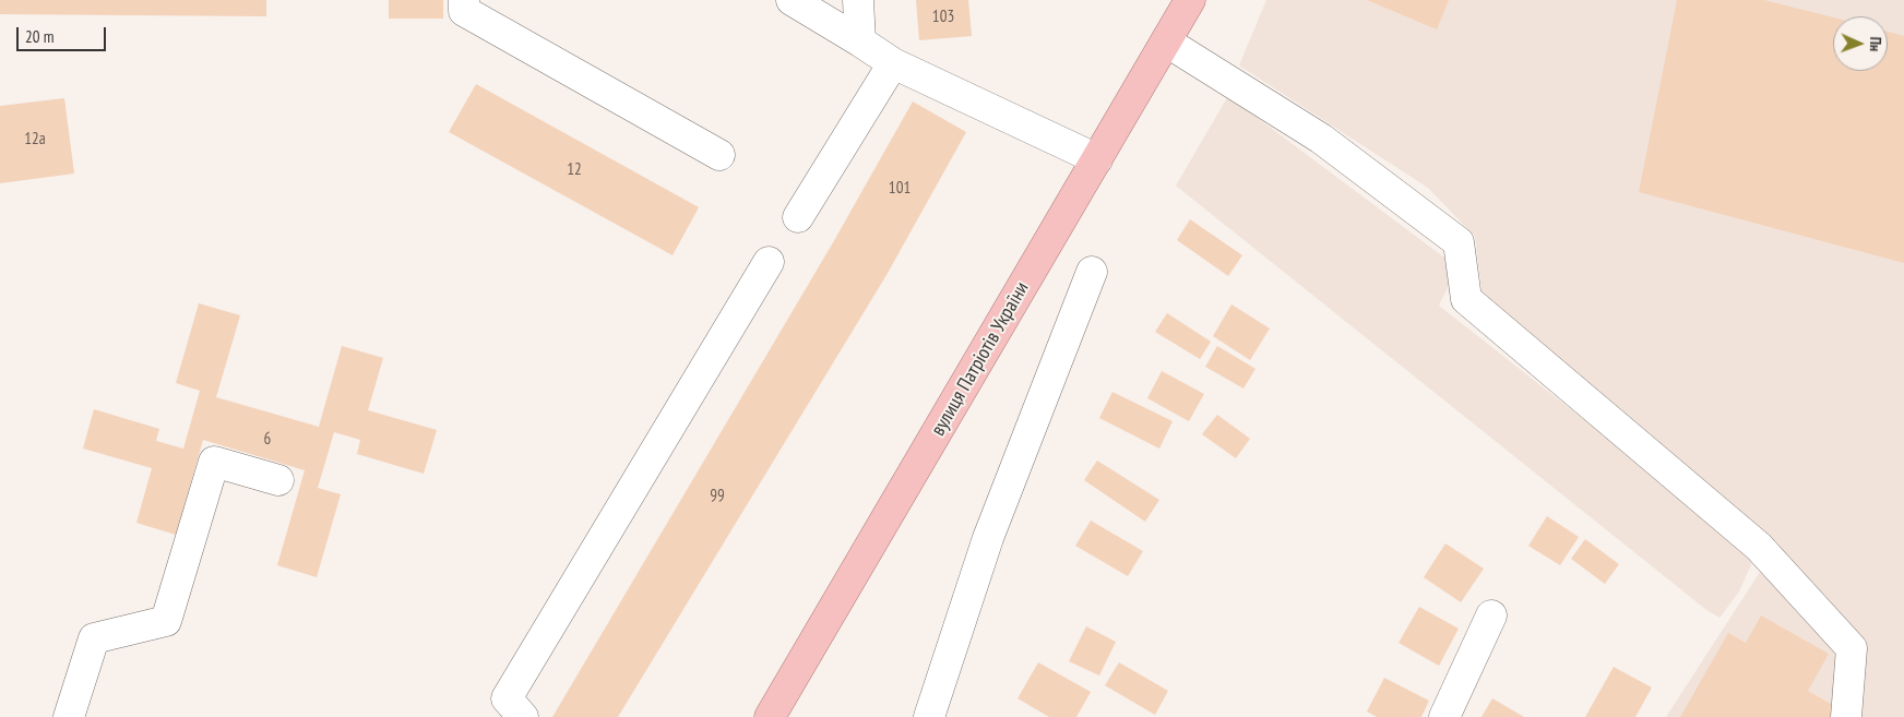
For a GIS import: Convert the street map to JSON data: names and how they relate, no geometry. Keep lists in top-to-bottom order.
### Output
{
  "streets": {
    "main road": ["вулиця Патріотів України"]
  },
  "house_numbers": [
    "103",
    "12а",
    "12",
    "101",
    "6",
    "99"
  ],
  "scale_bar": "20 m",
  "north": "right"
}
